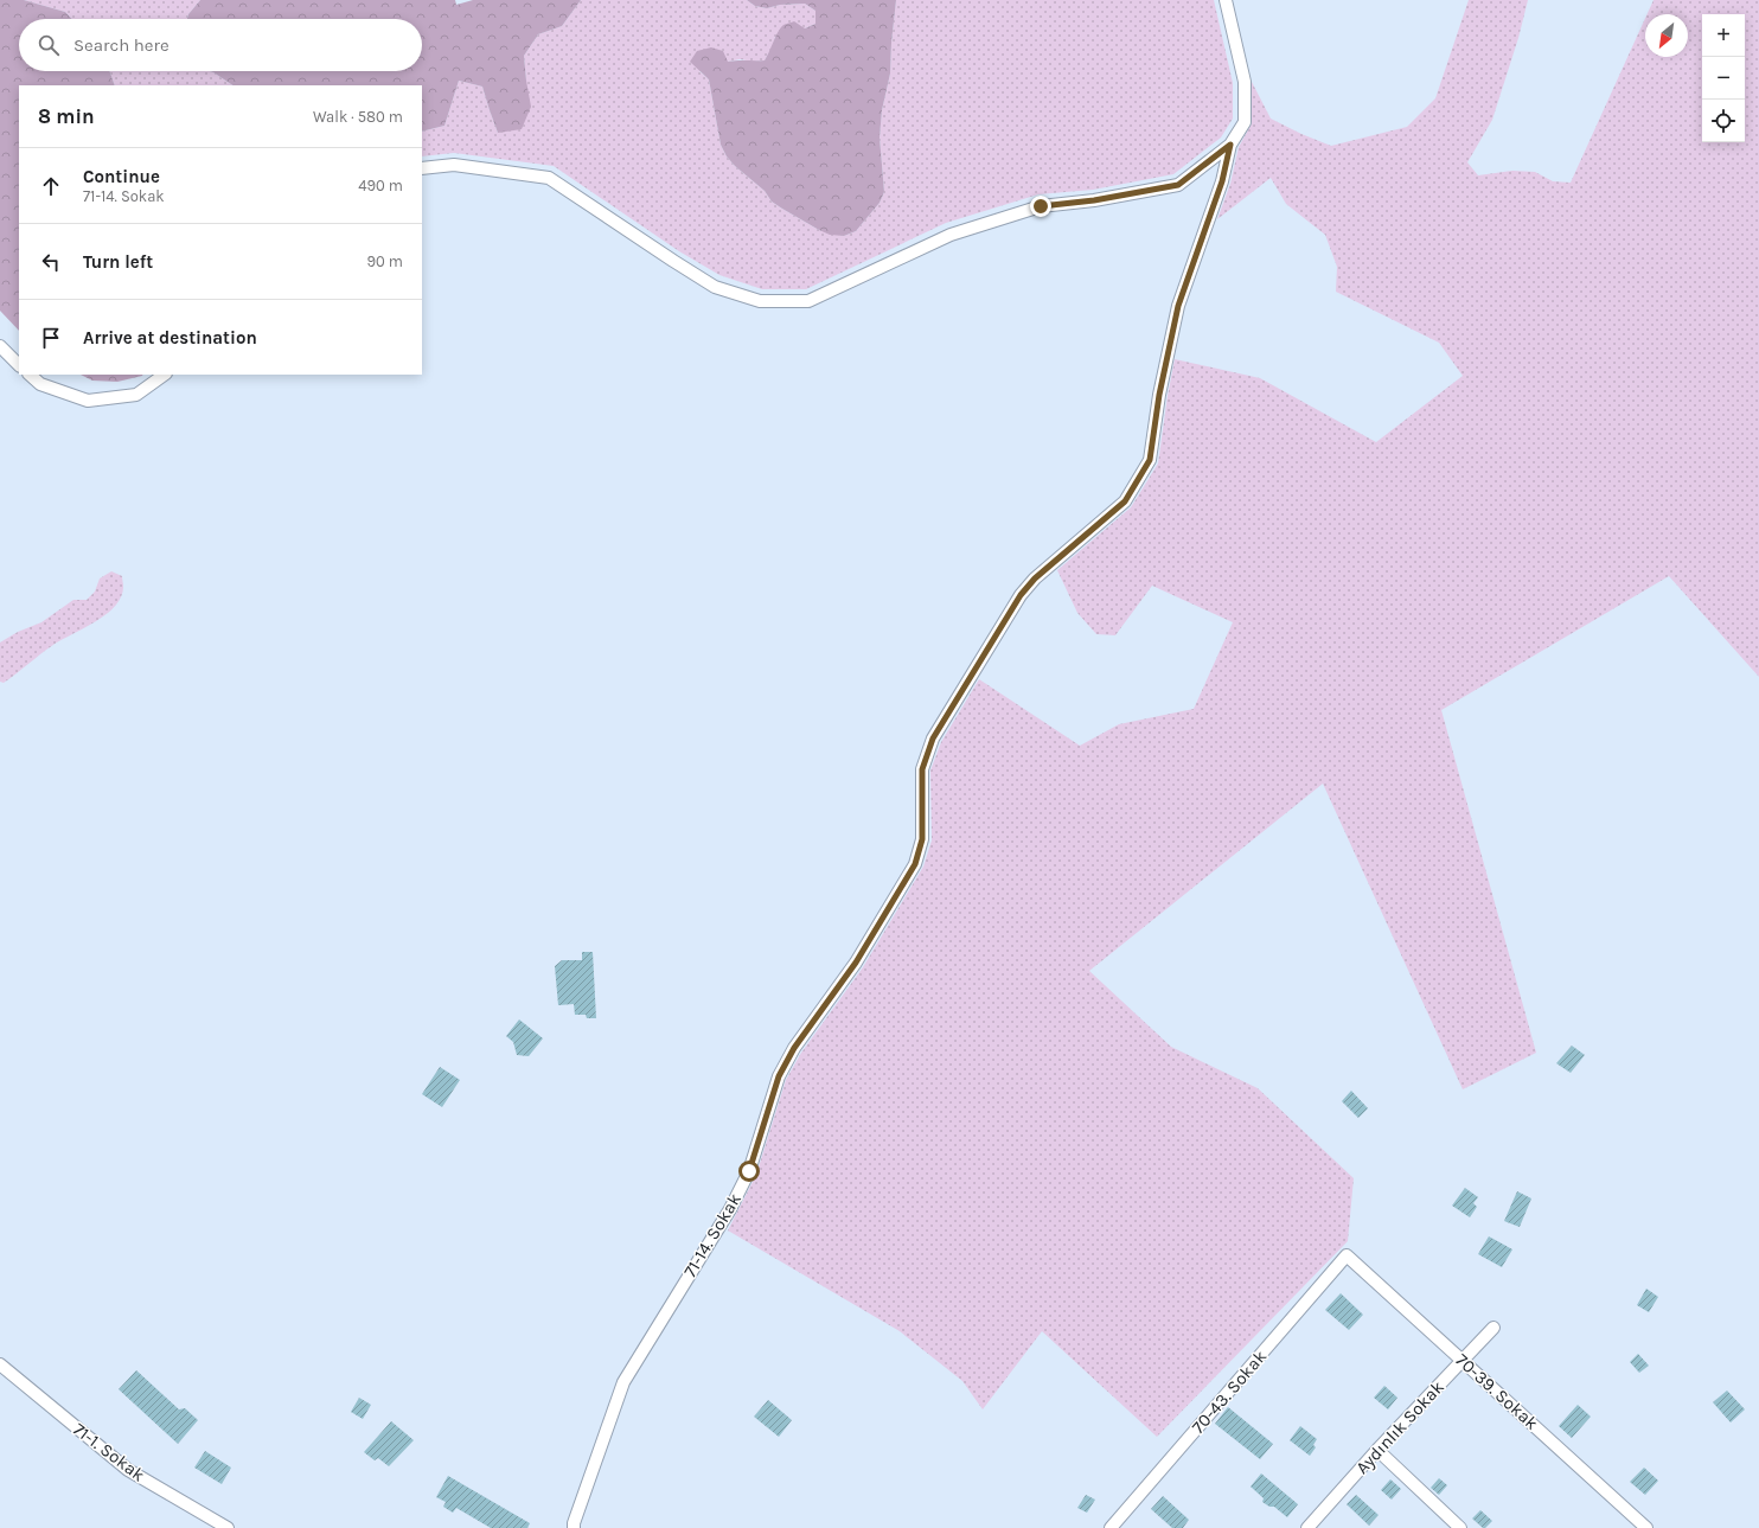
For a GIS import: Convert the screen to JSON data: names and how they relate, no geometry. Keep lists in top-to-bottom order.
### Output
{
  "streets": {
    "street": [
      "71-14. Sokak",
      "70-43. Sokak",
      "70-39. Sokak",
      "Aydınlık Sokak",
      "71-1. Sokak"
    ]
  },
  "crossings": [
    ["70-43. Sokak", "70-39. Sokak"],
    ["70-39. Sokak", "Aydınlık Sokak"]
  ],
  "north": "bottom left",
  "page": {
    "map_buttons": ["+", "−"],
    "search": "Search here",
    "heading": ["8 min", "Walk · 580 m"],
    "list": [
      ["Continue", "71-14. Sokak", "490 m"],
      ["Turn left", "90 m"],
      "Arrive at destination"
    ]
  }
}
